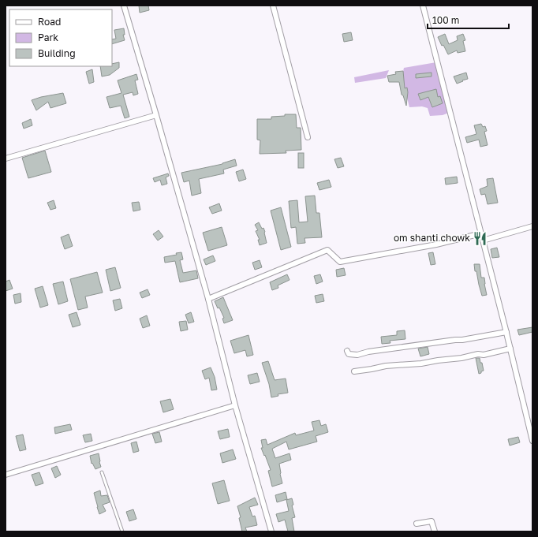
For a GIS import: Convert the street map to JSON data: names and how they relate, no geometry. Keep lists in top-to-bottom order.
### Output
{
  "places": {
    "restaurant": ["om shanti chowk"]
  },
  "legend": ["Road", "Park", "Building"],
  "scale_bar": "100 m"
}
